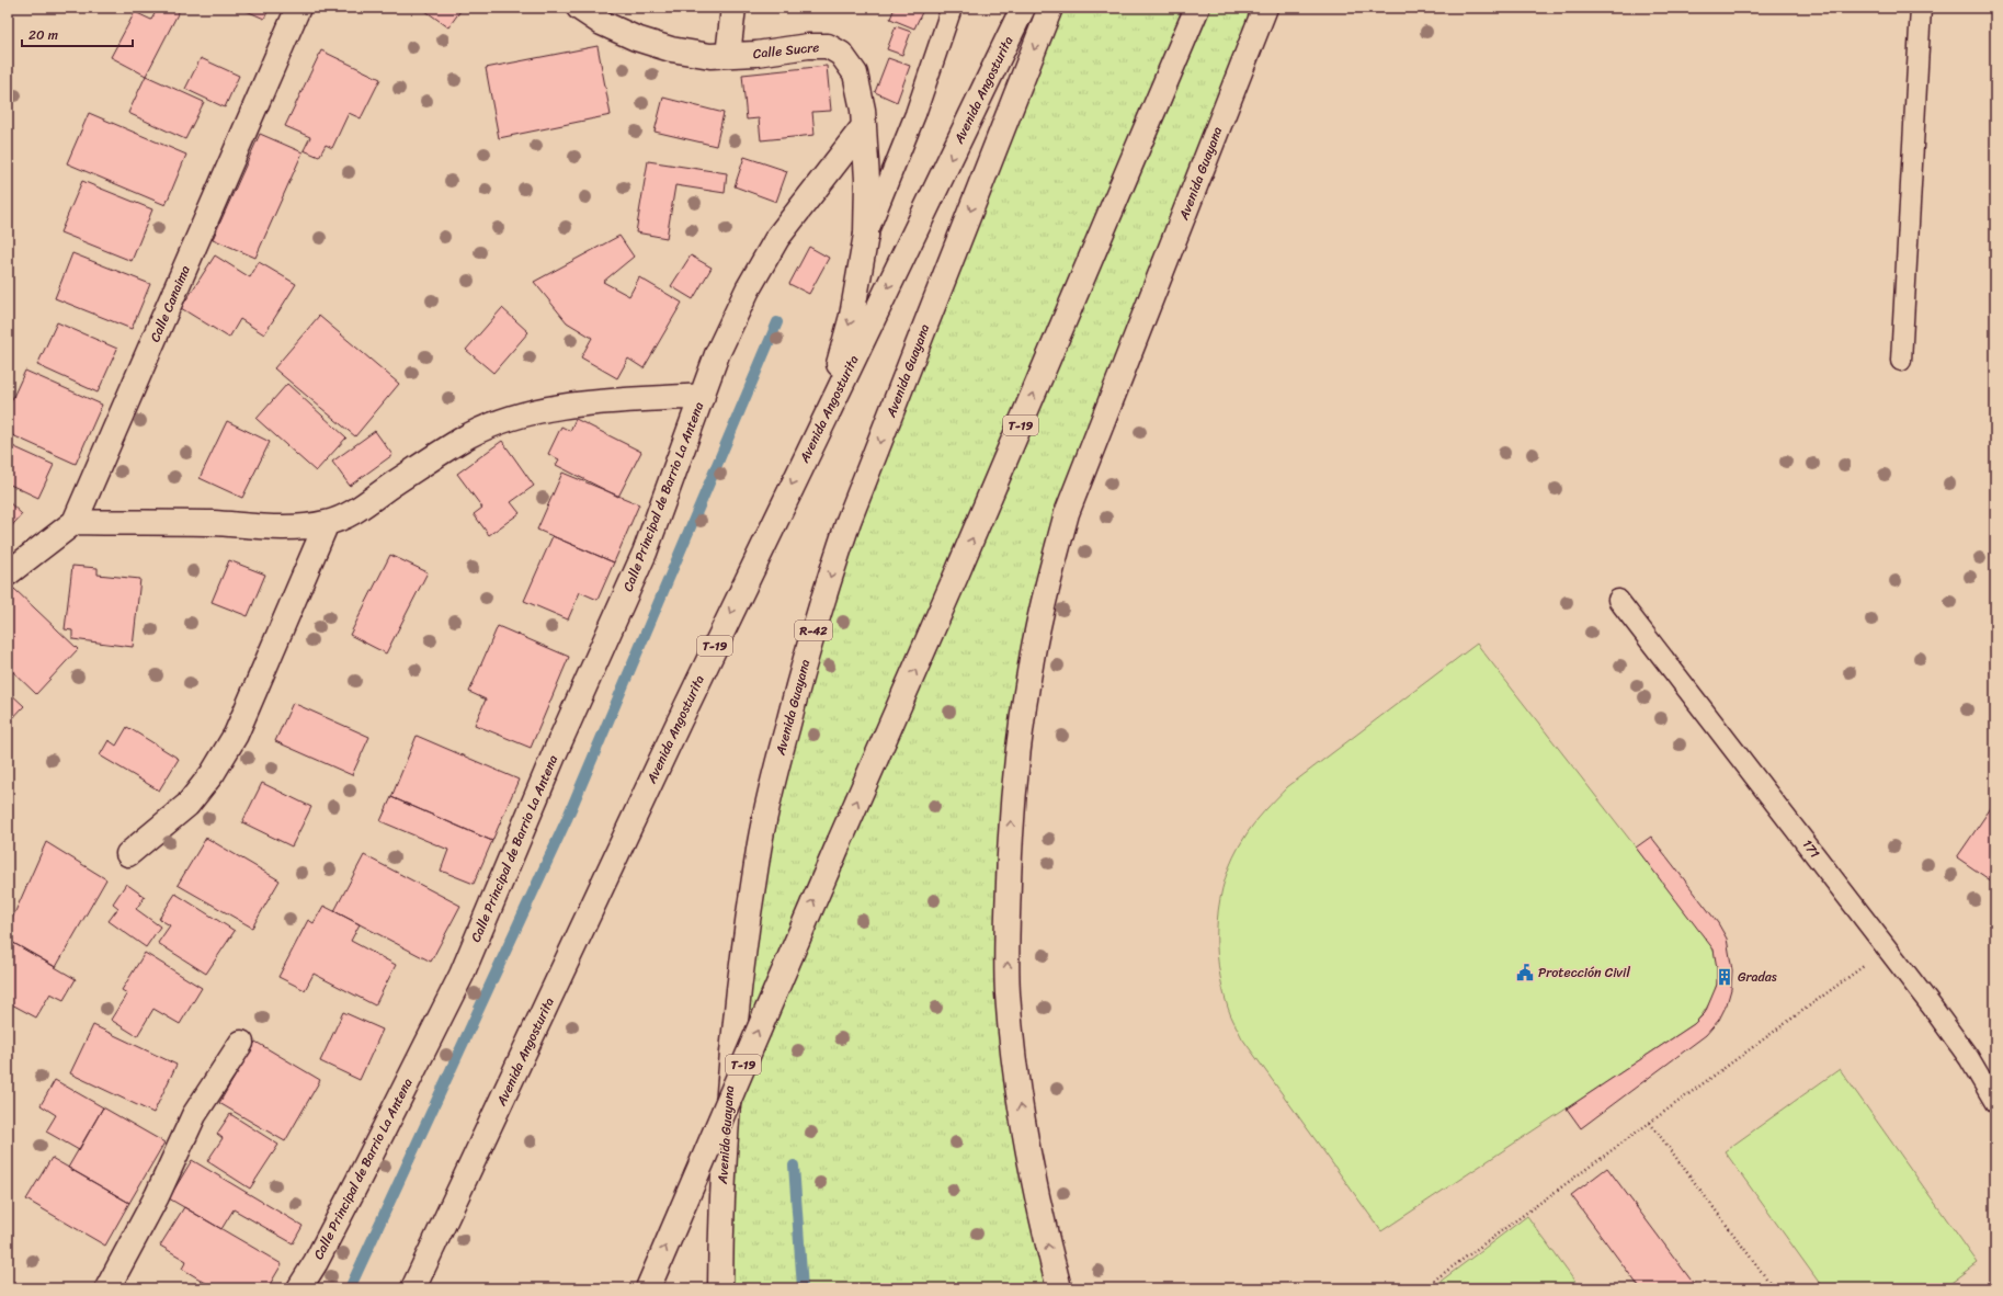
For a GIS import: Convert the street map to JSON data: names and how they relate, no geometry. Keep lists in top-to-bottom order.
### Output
{
  "streets": {
    "main road": [
      "Calle Sucre",
      "Avenida Angosturita",
      "Avenida Guayana",
      "Calle Canaima",
      "T-19",
      "Calle Principal de Barrio La Antena",
      "R-42"
    ],
    "lane": ["171"]
  },
  "crossings": [
    ["Calle Sucre", "T-19"],
    ["Calle Sucre", "Calle Principal de Barrio La Antena"],
    ["Avenida Angosturita", "T-19"]
  ],
  "places": {
    "public building": ["Protección Civil"],
    "building": ["Gradas"]
  },
  "scale_bar": "20 m"
}
